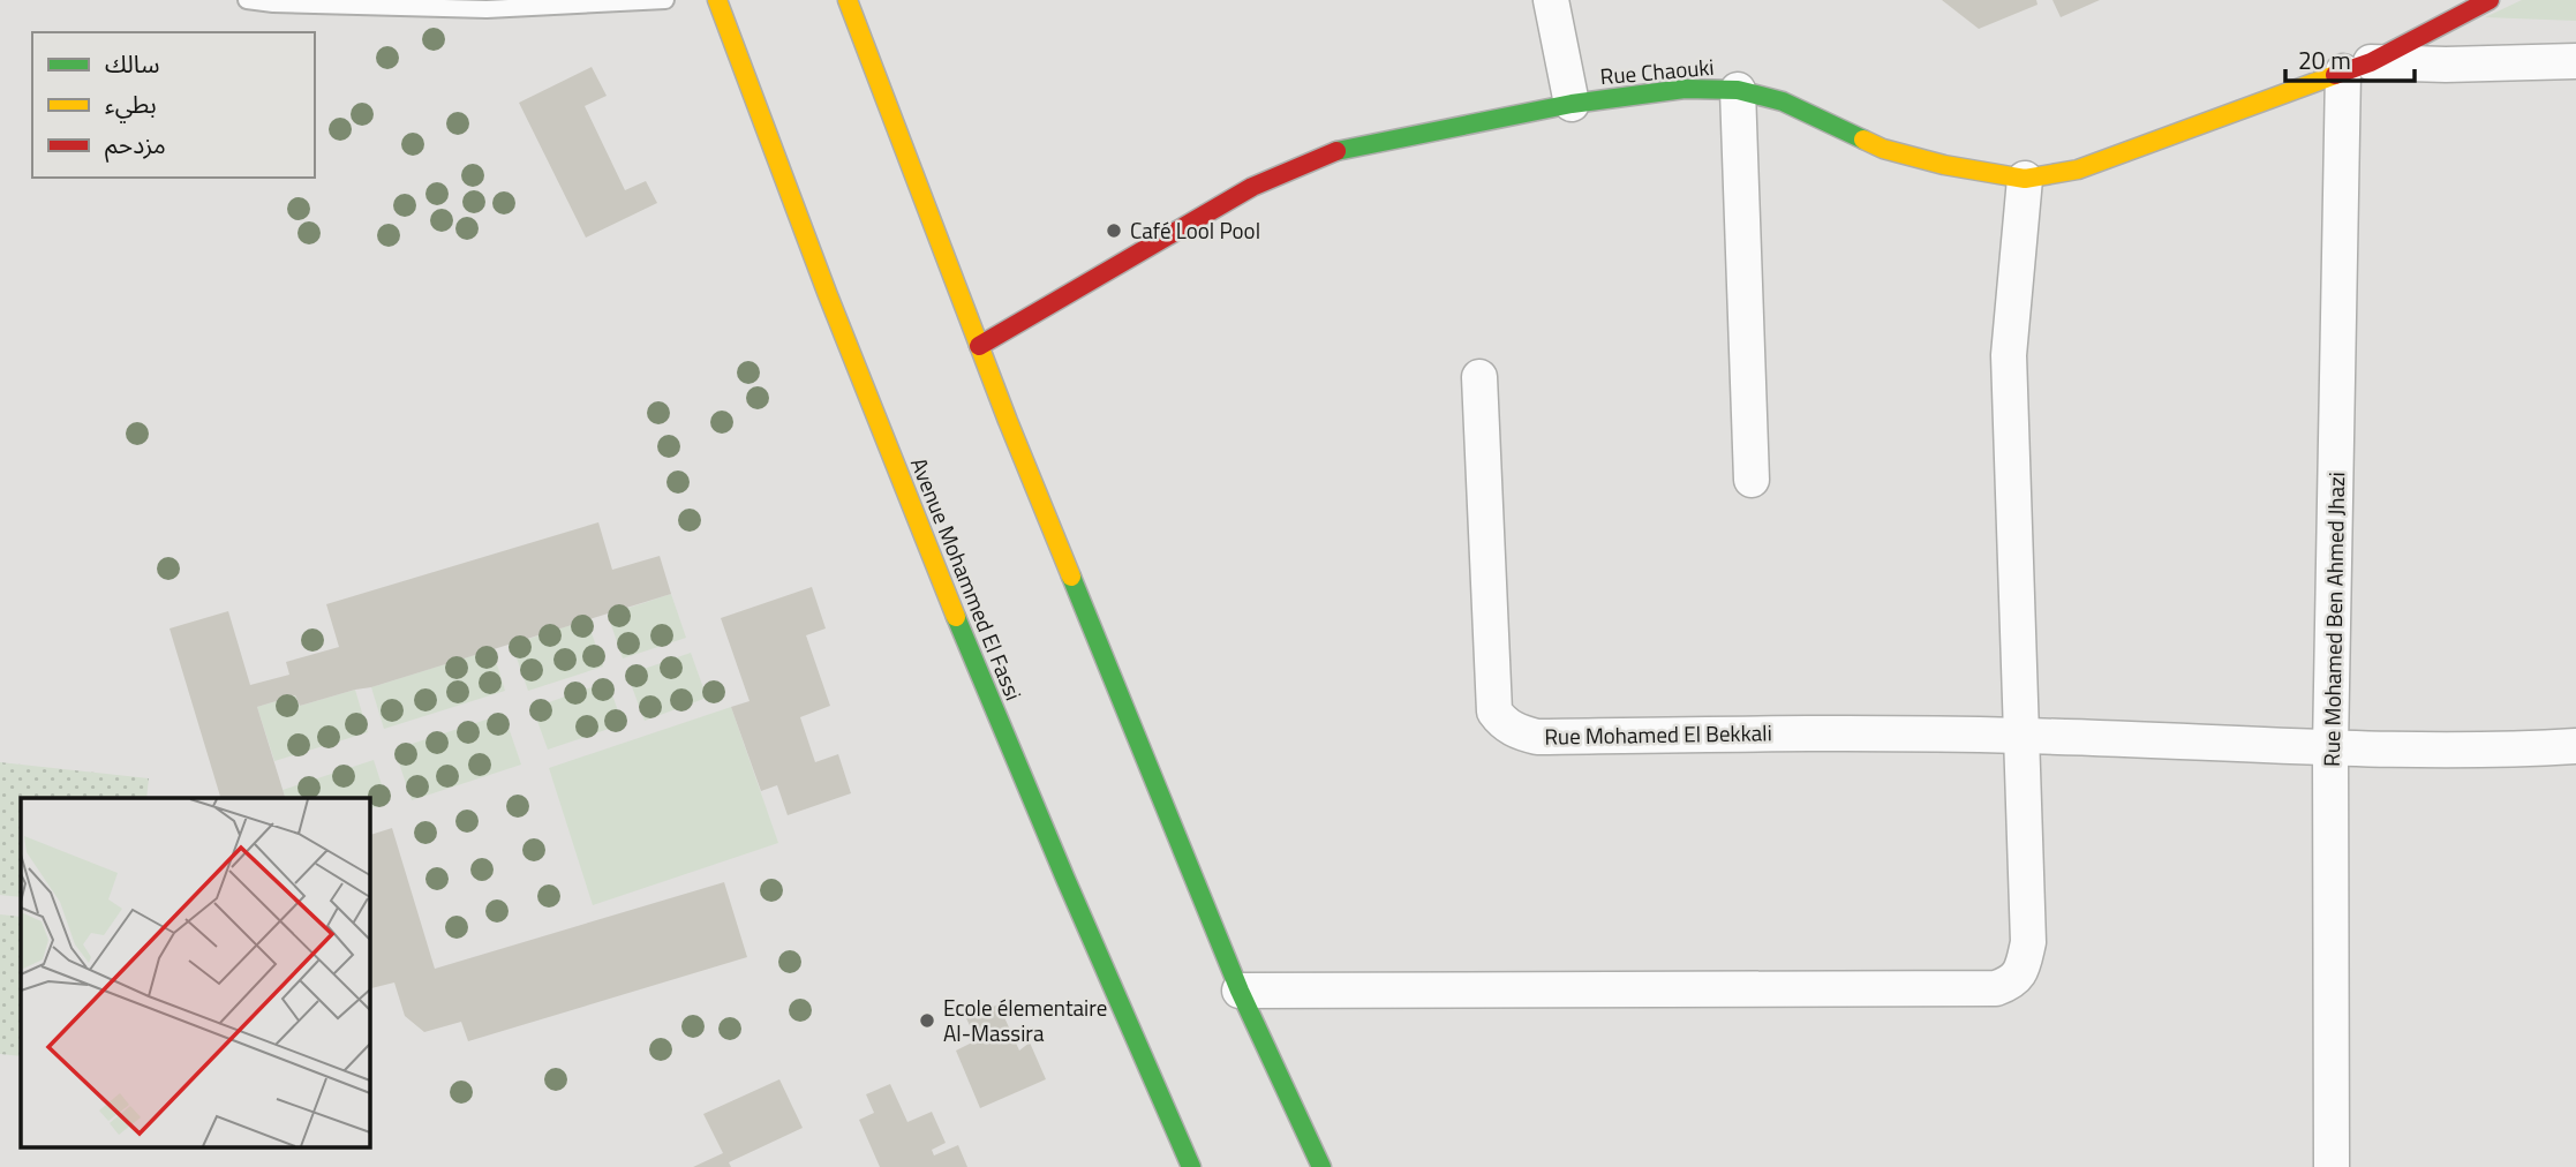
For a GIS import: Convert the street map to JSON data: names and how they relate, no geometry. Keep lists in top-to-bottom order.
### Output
{
  "streets": {
    "main road": ["Rue Chaouki", "Avenue Mohammed El Fassi"],
    "street": ["Rue Mohamed Ben Ahmed Jhazi", "Rue Mohamed El Bekkali"]
  },
  "crossings": [
    ["Rue Chaouki", "Rue Mohamed Ben Ahmed Jhazi"],
    ["Rue Mohamed Ben Ahmed Jhazi", "Rue Mohamed El Bekkali"]
  ],
  "places": ["Café Lool Pool", "Ecole élementaire Al-Massira"],
  "legend": ["سالك", "بطيء", "مزدحم"],
  "scale_bar": "20 m"
}
